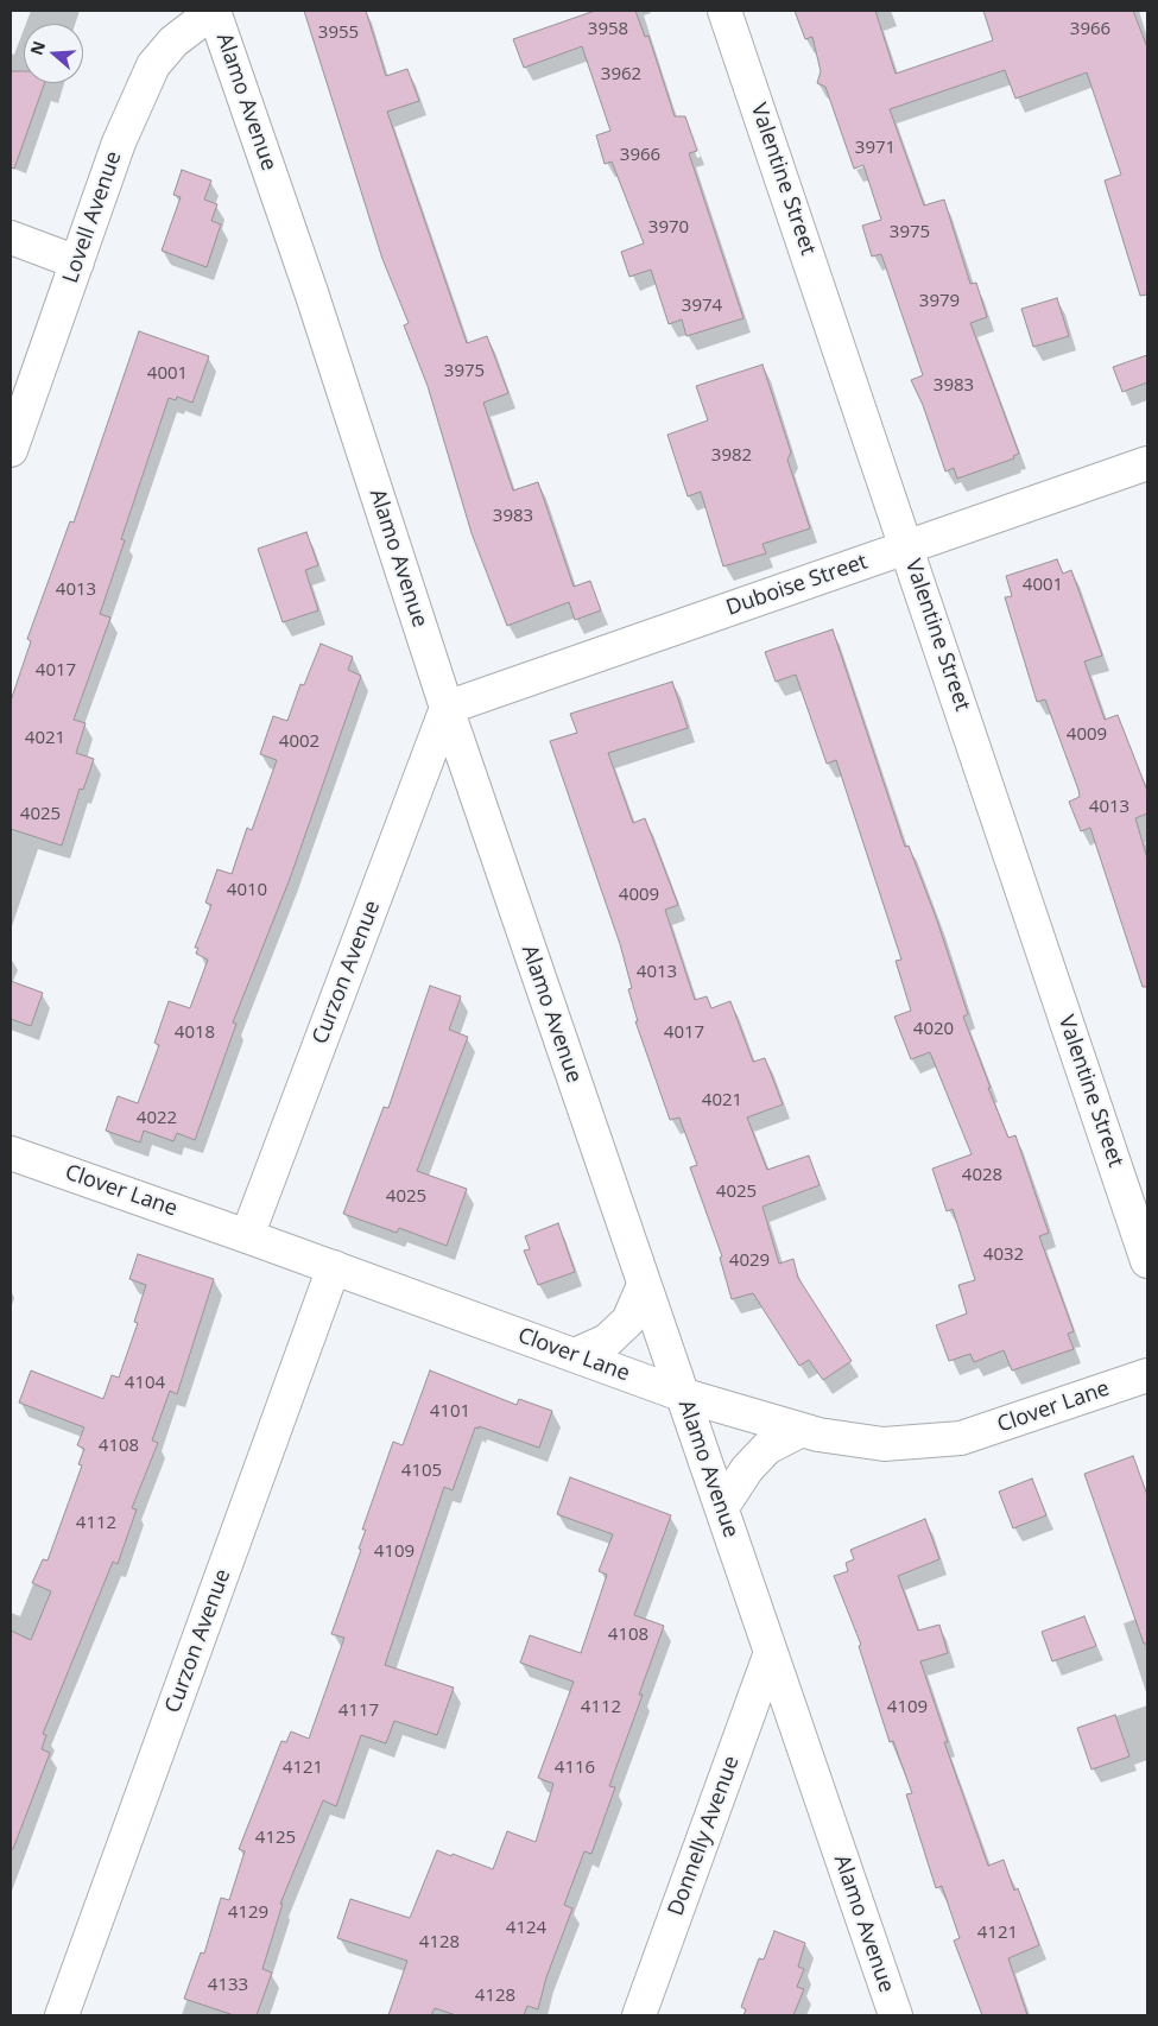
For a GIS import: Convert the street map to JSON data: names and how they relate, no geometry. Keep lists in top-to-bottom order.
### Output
{
  "streets": {
    "street": [
      "Alamo Avenue",
      "Valentine Street",
      "Lovell Avenue",
      "Duboise Street",
      "Curzon Avenue",
      "Clover Lane",
      "Donnelly Avenue"
    ]
  },
  "crossings": [
    ["Alamo Avenue", "Lovell Avenue"],
    ["Alamo Avenue", "Duboise Street"],
    ["Alamo Avenue", "Curzon Avenue"],
    ["Alamo Avenue", "Clover Lane"],
    ["Alamo Avenue", "Donnelly Avenue"],
    ["Valentine Street", "Duboise Street"],
    ["Duboise Street", "Curzon Avenue"],
    ["Curzon Avenue", "Clover Lane"]
  ],
  "house_numbers": [
    "3958",
    "3966",
    "3955",
    "3962",
    "3971",
    "3966",
    "3970",
    "3975",
    "3979",
    "3974",
    "3975",
    "4001",
    "3983",
    "3982",
    "3983",
    "4001",
    "4013",
    "4017",
    "4009",
    "4021",
    "4002",
    "4013",
    "4025",
    "4010",
    "4009",
    "4013",
    "4020",
    "4018",
    "4017",
    "4021",
    "4022",
    "4028",
    "4025",
    "4025",
    "4032",
    "4029",
    "4104",
    "4101",
    "4108",
    "4105",
    "4112",
    "4109",
    "4108",
    "4112",
    "4109",
    "4117",
    "4121",
    "4116",
    "4125",
    "4129",
    "4124",
    "4121",
    "4128",
    "4133",
    "4128"
  ],
  "north": "left"
}
